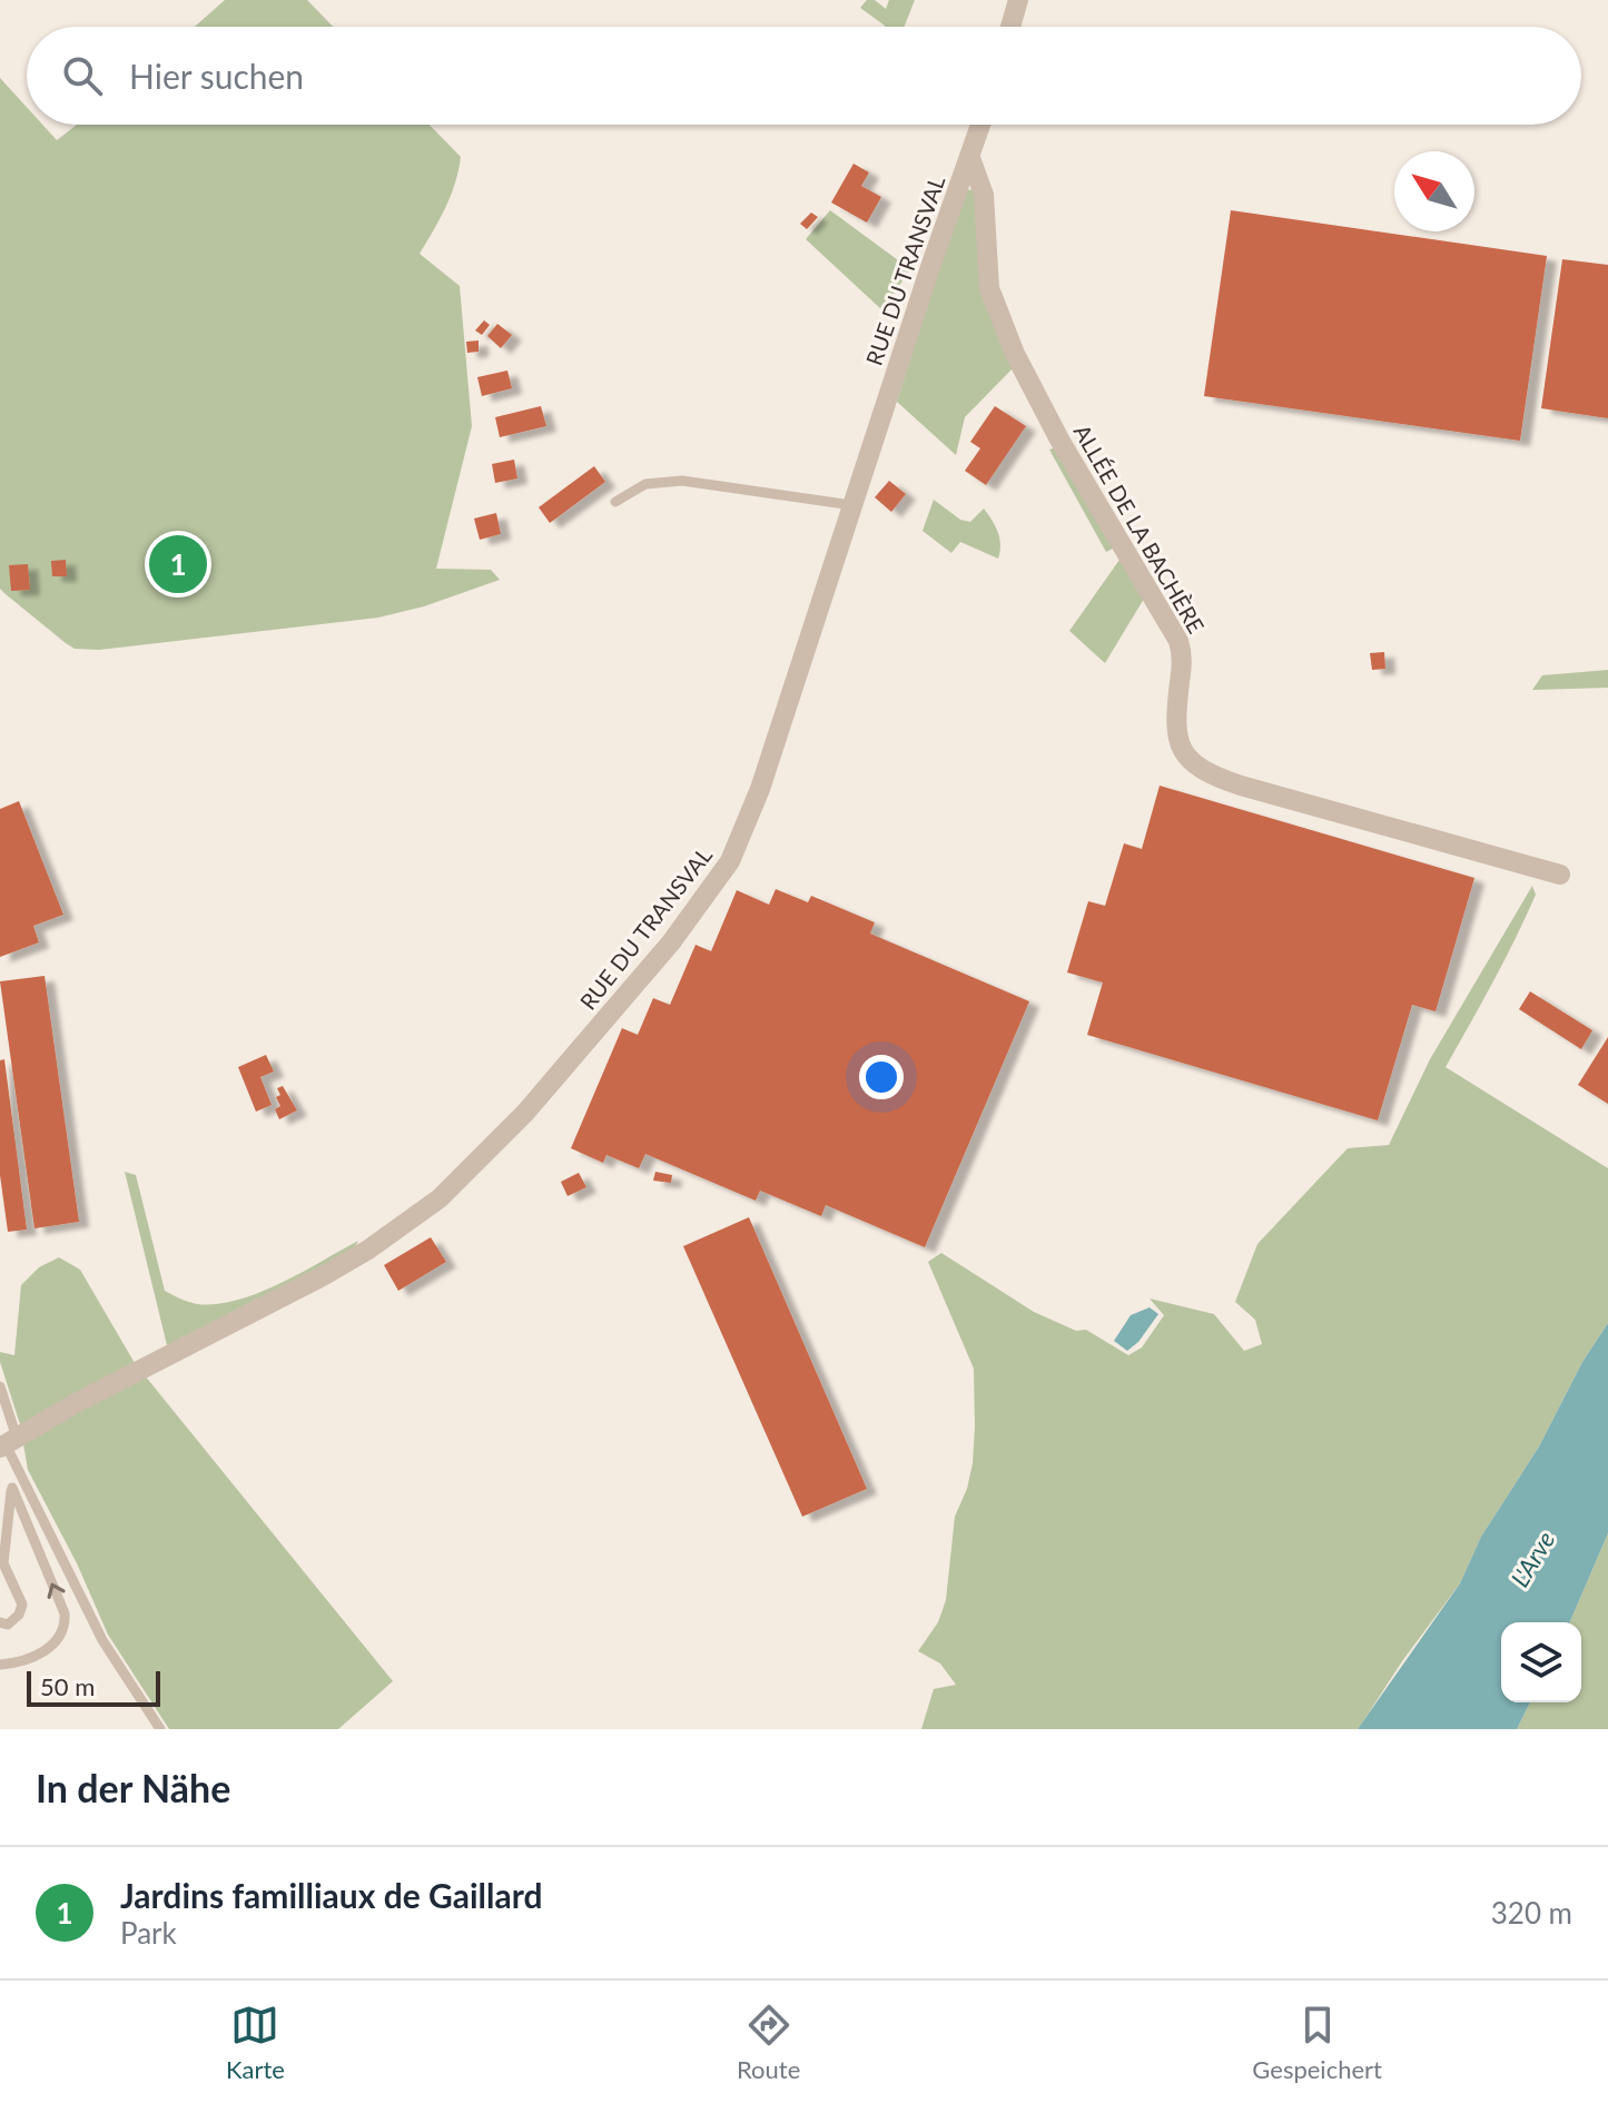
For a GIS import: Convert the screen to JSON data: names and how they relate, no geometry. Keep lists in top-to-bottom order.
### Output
{
  "streets": {
    "street": ["RUE DU TRANSVAL", "ALLÉE DE LA BACHÈRE"]
  },
  "crossings": [
    ["RUE DU TRANSVAL", "ALLÉE DE LA BACHÈRE"]
  ],
  "water": ["L'Arve"],
  "scale_bar": "50 m",
  "north": "top left",
  "page": {
    "search": "Hier suchen",
    "pins": "1",
    "scale": "50 m",
    "heading": "In der Nähe",
    "list": [
      {
        "mark": "1",
        "name": "Jardins familliaux de Gaillard",
        "note": "Park",
        "value": "320 m"
      }
    ],
    "nav": ["Karte", "Route", "Gespeichert"]
  }
}
